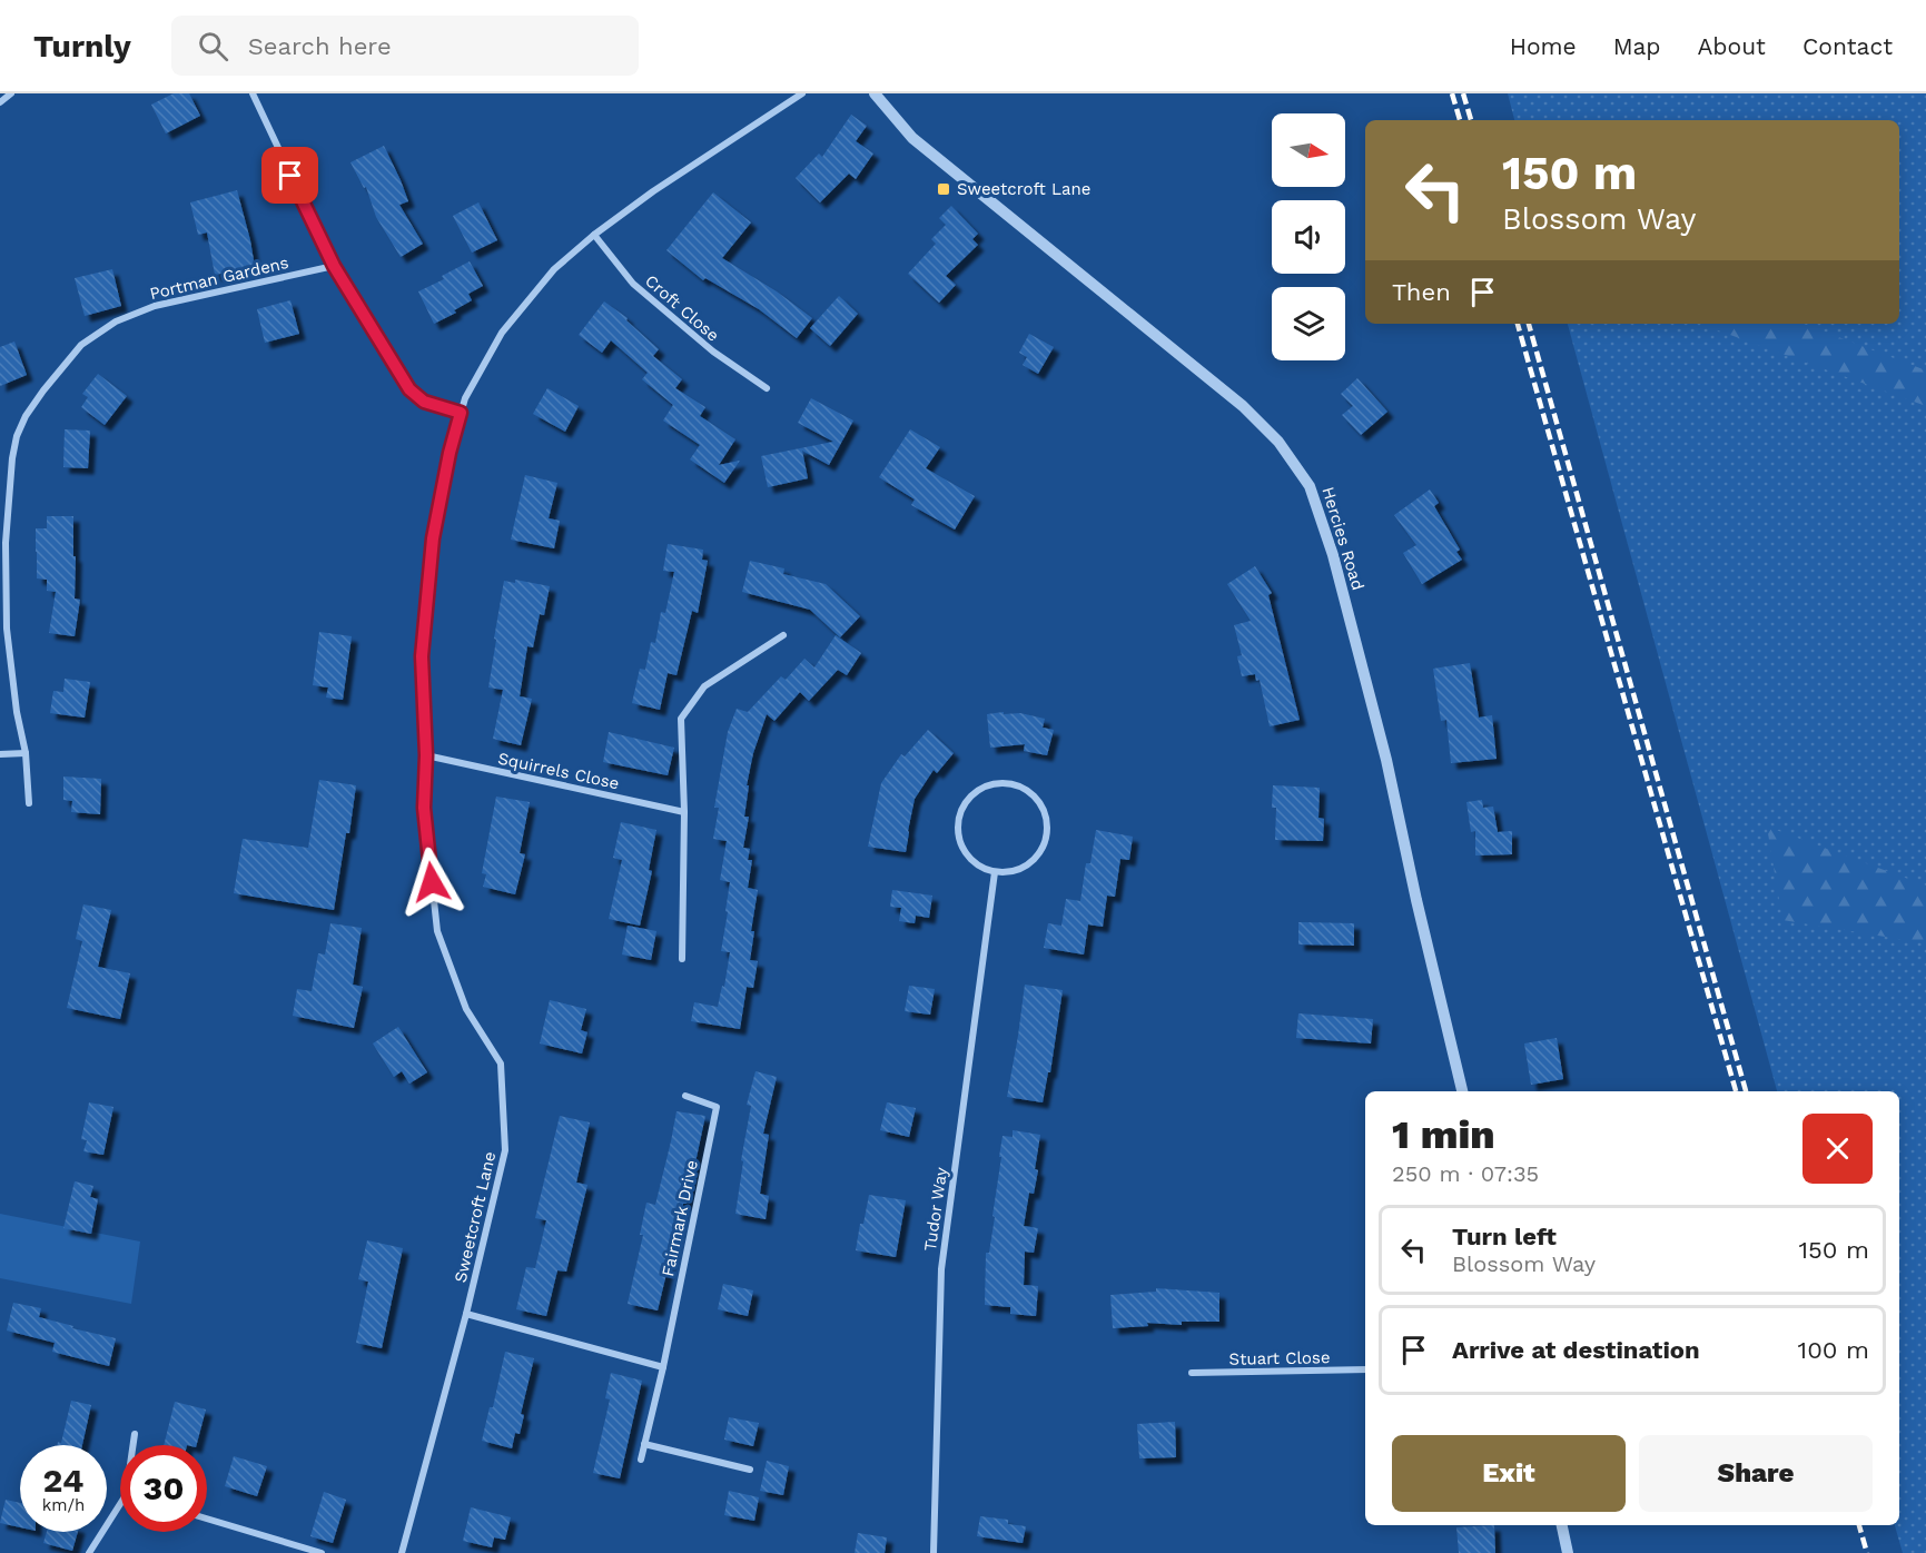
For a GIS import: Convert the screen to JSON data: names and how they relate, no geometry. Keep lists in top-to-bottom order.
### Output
{
  "streets": {
    "street": [
      "Portman Gardens",
      "Croft Close",
      "Hercies Road",
      "Squirrels Close",
      "Tudor Way",
      "Sweetcroft Lane",
      "Fairmark Drive",
      "Stuart Close"
    ]
  },
  "crossings": [
    ["Croft Close", "Sweetcroft Lane"],
    ["Squirrels Close", "Sweetcroft Lane"]
  ],
  "places": {
    "transit": ["Sweetcroft Lane"]
  },
  "north": "right",
  "page": {
    "header": "Turnly",
    "search": "Search here",
    "nav": [
      "Home",
      "Map",
      "About",
      "Contact"
    ],
    "turn": ["150 m", "Blossom Way"],
    "then": "Then",
    "heading": ["1 min", "250 m · 07:35"],
    "list": [
      {
        "name": "Turn left",
        "note": "Blossom Way",
        "value": "150 m"
      },
      {
        "name": "Arrive at destination",
        "value": "100 m"
      }
    ],
    "buttons": ["Exit", "Share"],
    "speed": "24 km/h",
    "limit": "30"
  }
}
